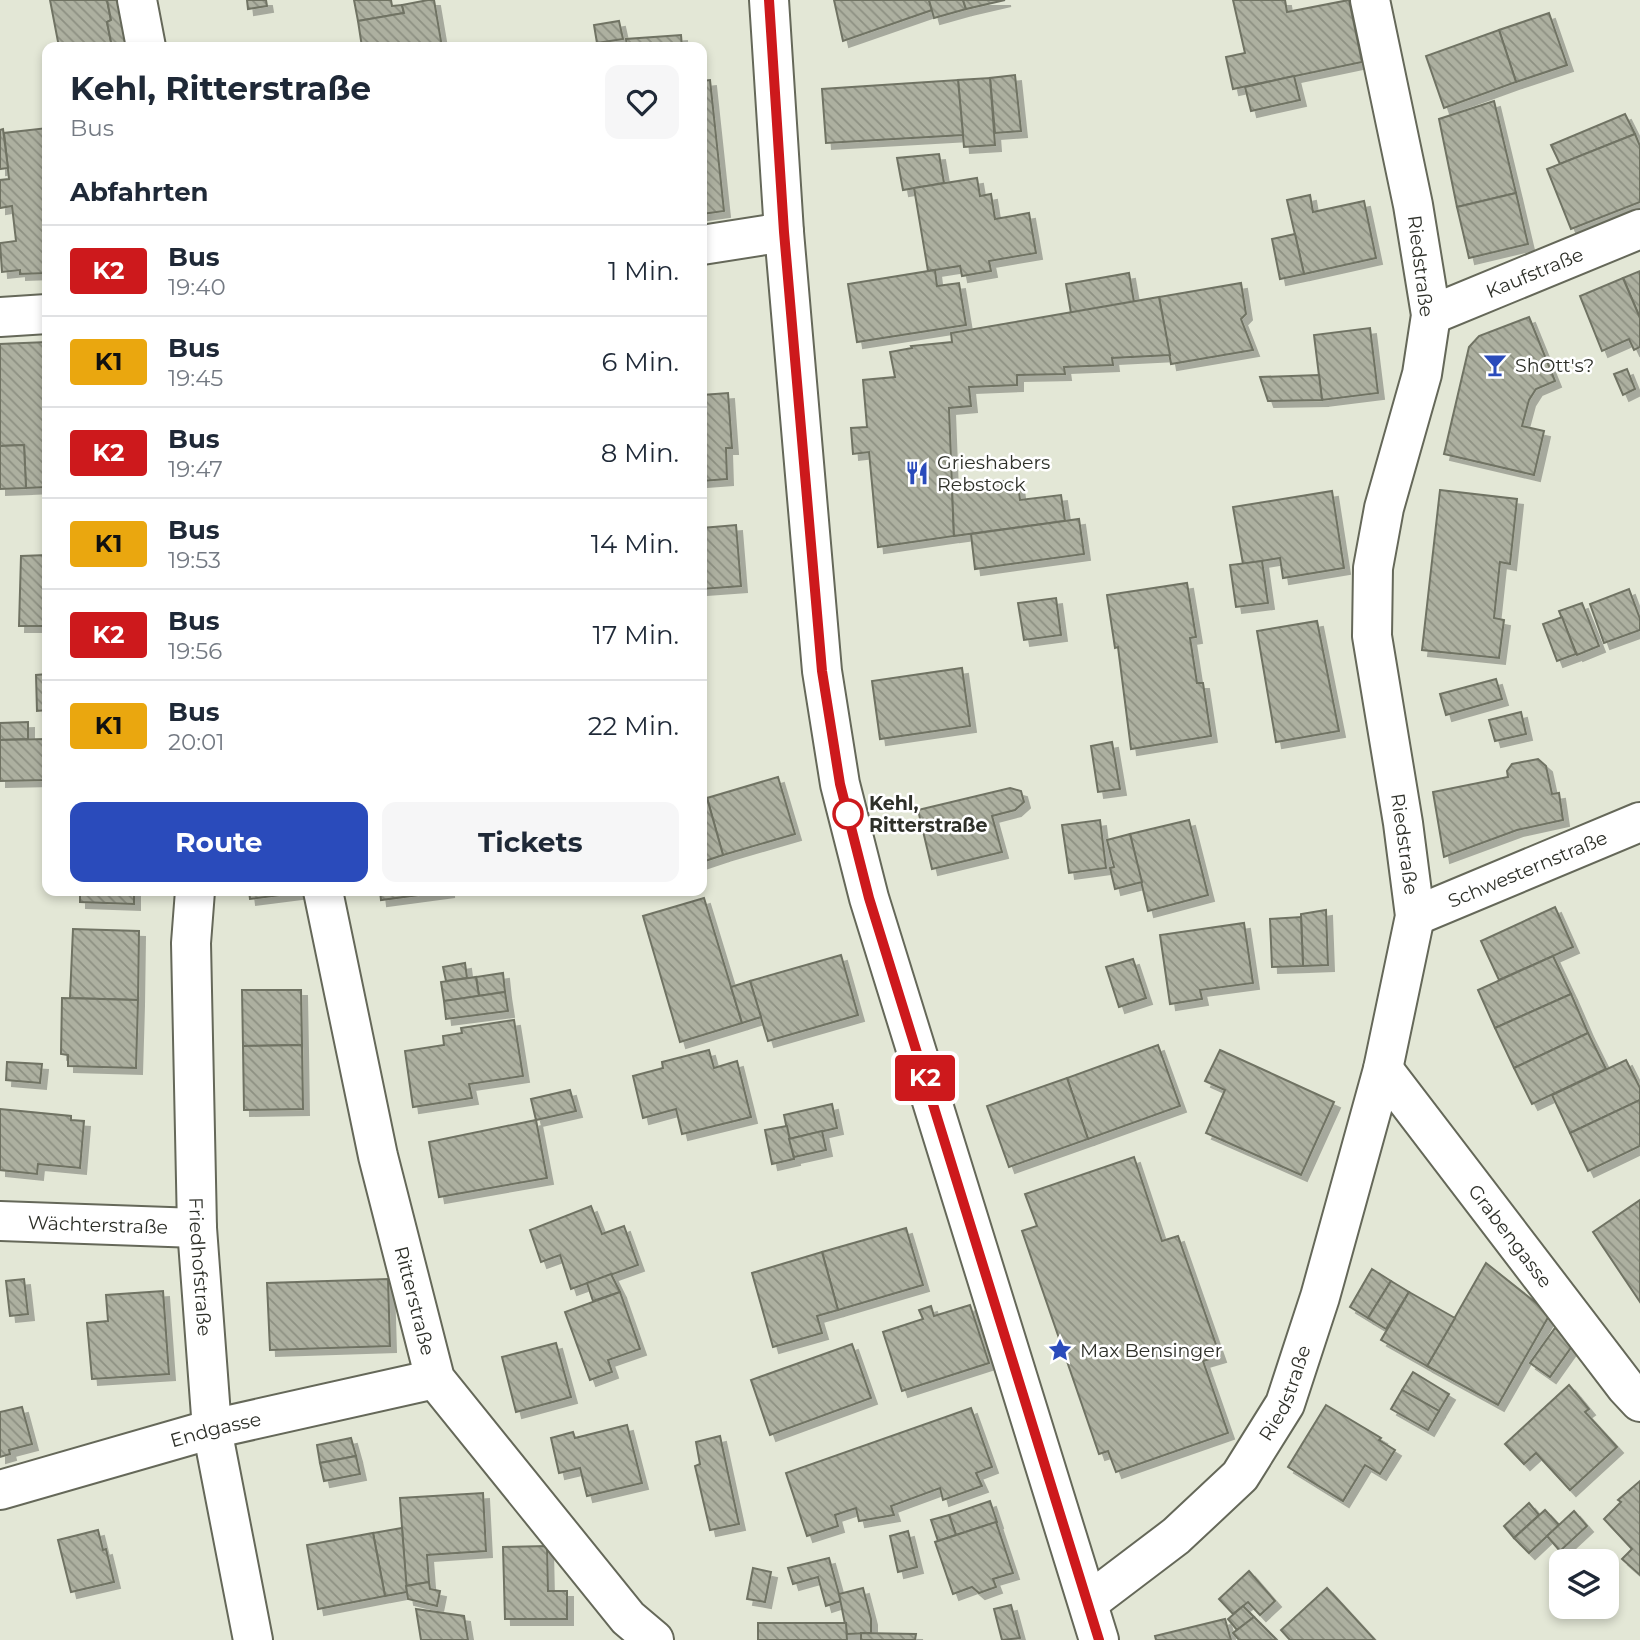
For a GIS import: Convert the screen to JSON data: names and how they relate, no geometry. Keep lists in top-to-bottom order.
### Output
{
  "streets": {
    "street": [
      "Riedstraße",
      "Kaufstraße",
      "Schwesternstraße",
      "Wächterstraße",
      "Grabengasse",
      "Friedhofstraße",
      "Ritterstraße",
      "Endgasse"
    ]
  },
  "crossings": [
    ["Riedstraße", "Kaufstraße"],
    ["Riedstraße", "Schwesternstraße"],
    ["Riedstraße", "Grabengasse"],
    ["Wächterstraße", "Friedhofstraße"],
    ["Friedhofstraße", "Endgasse"],
    ["Ritterstraße", "Endgasse"]
  ],
  "places": {
    "bar": ["ShOtt's?"],
    "restaurant": ["Grieshabers Rebstock"],
    "other": ["Kehl, Ritterstraße"],
    "place": ["Max Bensinger"]
  },
  "lines": ["bus line K2"],
  "page": {
    "on_map": "K2",
    "heading": [
      ["Kehl, Ritterstraße", "Bus"],
      "Abfahrten"
    ],
    "list": [
      {
        "mark": "K2",
        "name": "Bus",
        "note": "19:40",
        "value": "1 Min."
      },
      {
        "mark": "K1",
        "name": "Bus",
        "note": "19:45",
        "value": "6 Min."
      },
      {
        "mark": "K2",
        "name": "Bus",
        "note": "19:47",
        "value": "8 Min."
      },
      {
        "mark": "K1",
        "name": "Bus",
        "note": "19:53",
        "value": "14 Min."
      },
      {
        "mark": "K2",
        "name": "Bus",
        "note": "19:56",
        "value": "17 Min."
      },
      {
        "mark": "K1",
        "name": "Bus",
        "note": "20:01",
        "value": "22 Min."
      }
    ],
    "buttons": ["Route", "Tickets"]
  }
}
